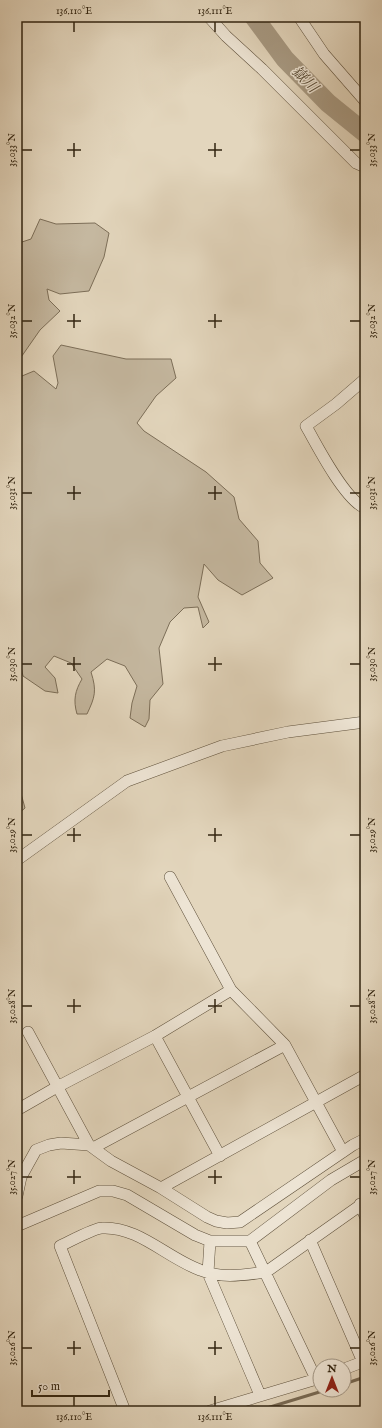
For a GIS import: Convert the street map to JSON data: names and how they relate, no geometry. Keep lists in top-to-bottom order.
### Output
{
  "water": ["嶽川"],
  "scale_bar": "50 m",
  "north": "top",
  "coordinates": [
    "136.110°E",
    "136.111°E",
    "35.033°N",
    "35.032°N",
    "35.031°N",
    "35.030°N",
    "35.029°N",
    "35.028°N",
    "35.027°N",
    "35.026°N"
  ]
}
